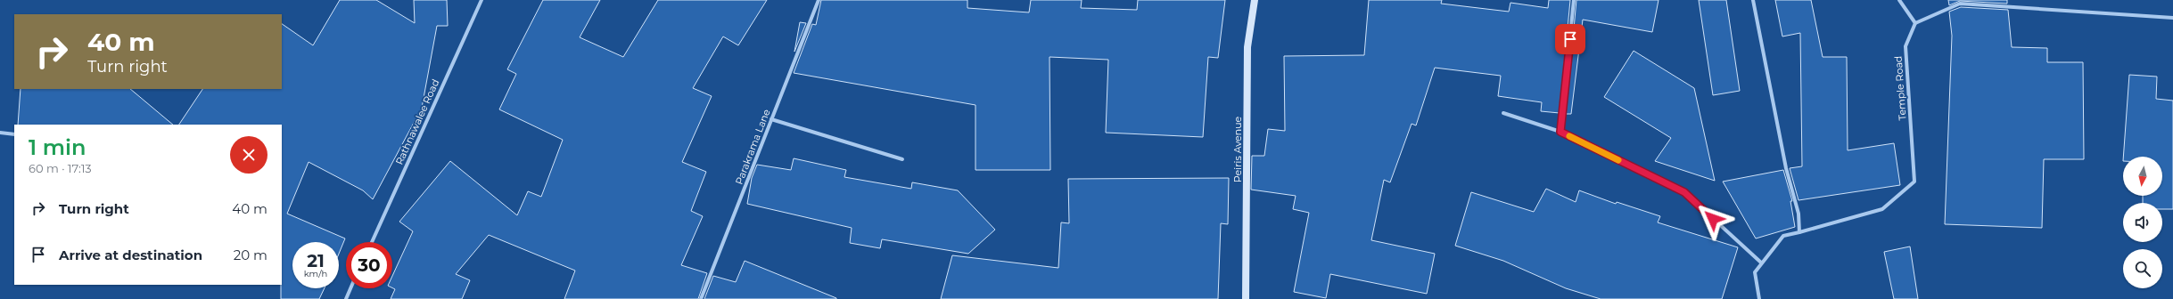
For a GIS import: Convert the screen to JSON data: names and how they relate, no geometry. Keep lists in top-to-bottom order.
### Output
{
  "streets": {
    "street": [
      "Temple Road",
      "Rathnawalee Road",
      "Parakrama Lane",
      "Peiris Avenue"
    ]
  },
  "north": "bottom",
  "page": {
    "turn": ["40 m", "Turn right"],
    "heading": ["1 min", "60 m · 17:13"],
    "list": [
      {
        "name": "Turn right",
        "value": "40 m"
      },
      {
        "name": "Arrive at destination",
        "value": "20 m"
      }
    ],
    "speed": "21 km/h",
    "limit": "30"
  }
}
